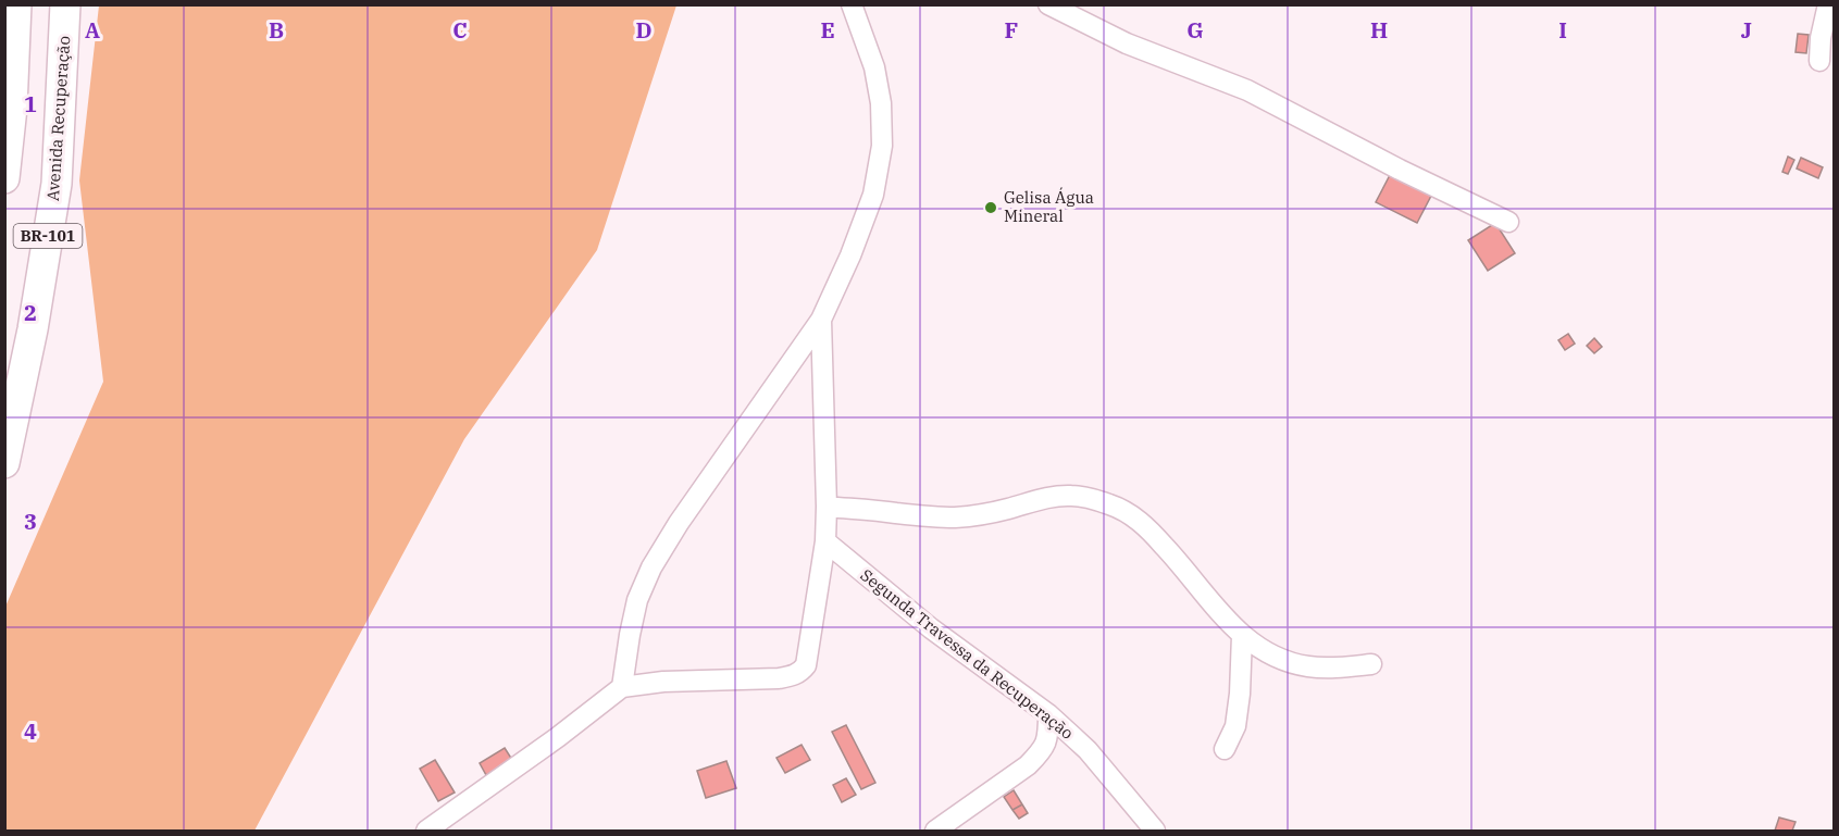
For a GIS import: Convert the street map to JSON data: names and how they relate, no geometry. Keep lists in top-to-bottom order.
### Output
{
  "streets": {
    "highway": ["Avenida Recuperação", "BR-101"],
    "street": ["Segunda Travessa da Recuperação"]
  },
  "places": ["Gelisa Água Mineral"],
  "grid": {
    "columns": [
      "A",
      "B",
      "C",
      "D",
      "E",
      "F",
      "G",
      "H",
      "I",
      "J"
    ],
    "rows": [
      "1",
      "2",
      "3",
      "4"
    ]
  }
}
